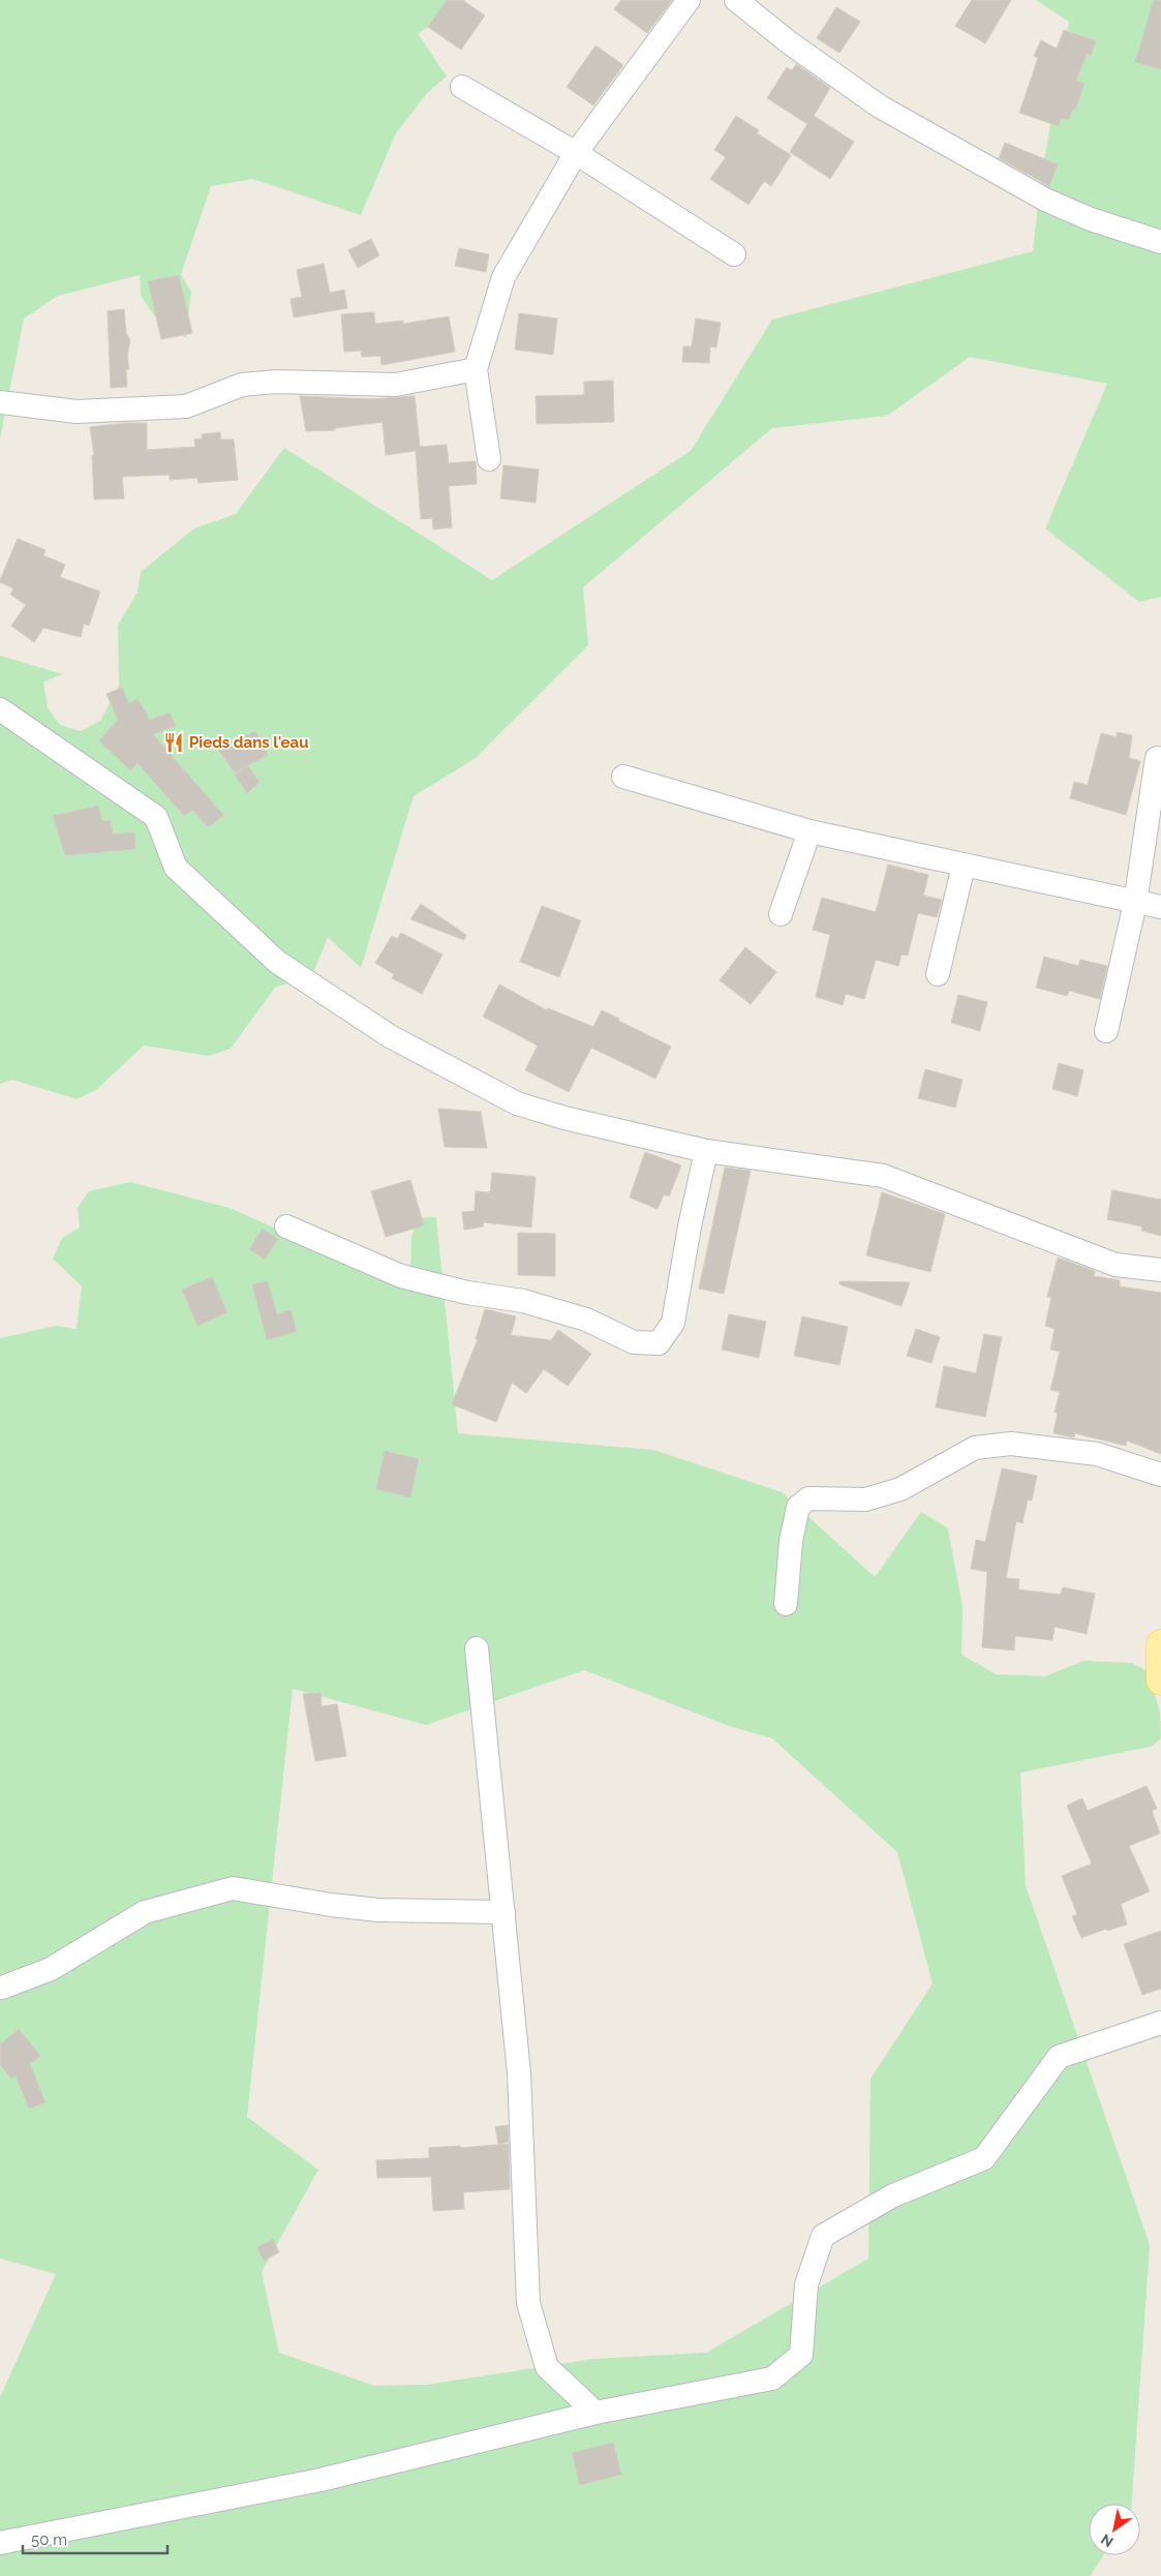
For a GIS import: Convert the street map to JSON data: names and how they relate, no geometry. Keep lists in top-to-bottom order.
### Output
{
  "places": {
    "restaurant": ["Pieds dans l'eau"]
  },
  "scale_bar": "50 m",
  "north": "bottom left"
}
